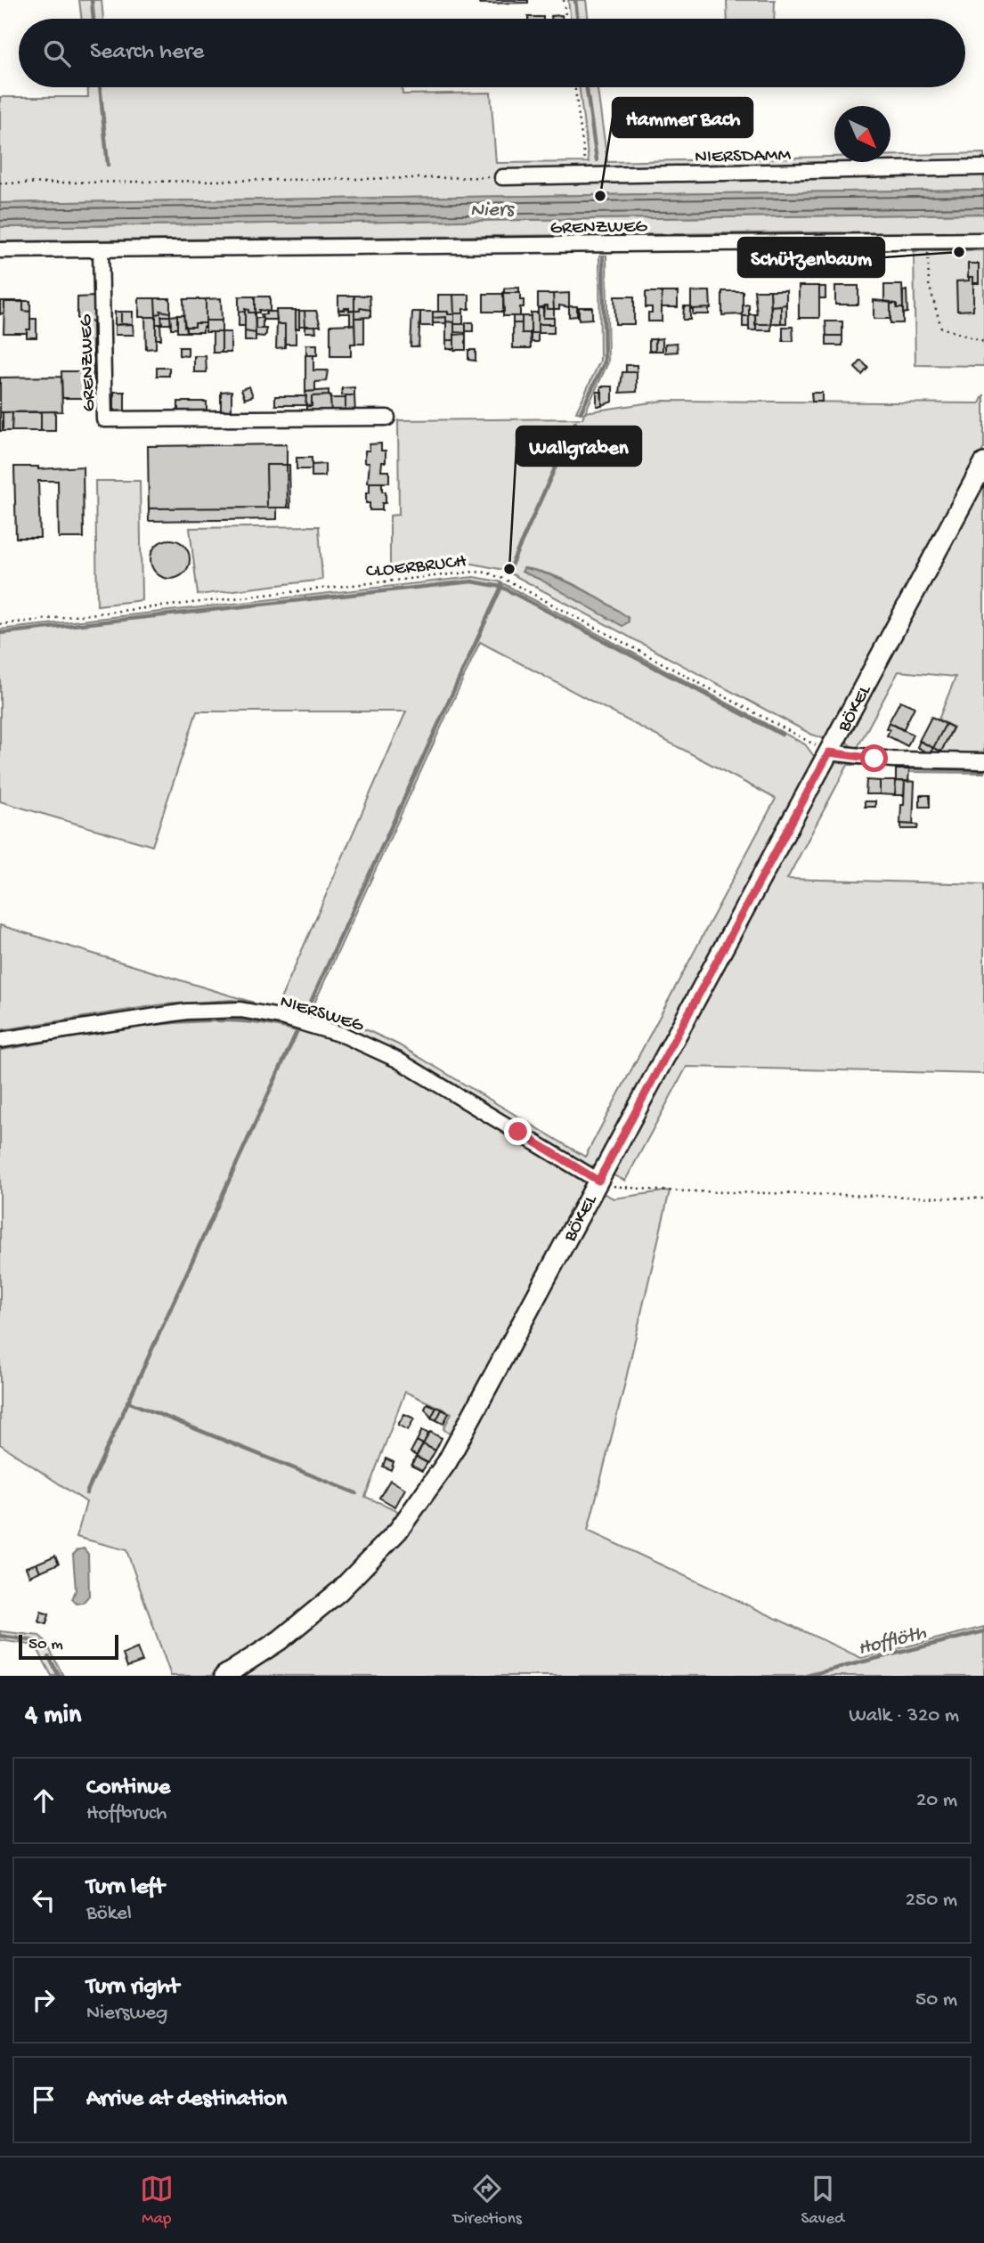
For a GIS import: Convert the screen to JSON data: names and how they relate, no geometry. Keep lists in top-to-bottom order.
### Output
{
  "streets": {
    "main road": ["BÖKEL"],
    "street": ["NIERSDAMM", "GRENZWEG", "NIERSWEG"],
    "path": ["CLOERBRUCH"]
  },
  "crossings": [
    ["CLOERBRUCH", "BÖKEL"],
    ["BÖKEL", "NIERSWEG"]
  ],
  "water": ["Niers", "Hofflöth"],
  "places": ["Hammer Bach", "Schützenbaum", "Wallgraben"],
  "scale_bar": "50 m",
  "north": "bottom right",
  "page": {
    "search": "Search here",
    "scale": "50 m",
    "heading": ["4 min", "Walk · 320 m"],
    "list": [
      ["Continue", "Hoffbruch", "20 m"],
      ["Turn left", "Bökel", "250 m"],
      ["Turn right", "Niersweg", "50 m"],
      "Arrive at destination"
    ],
    "nav": ["Map", "Directions", "Saved"]
  }
}
